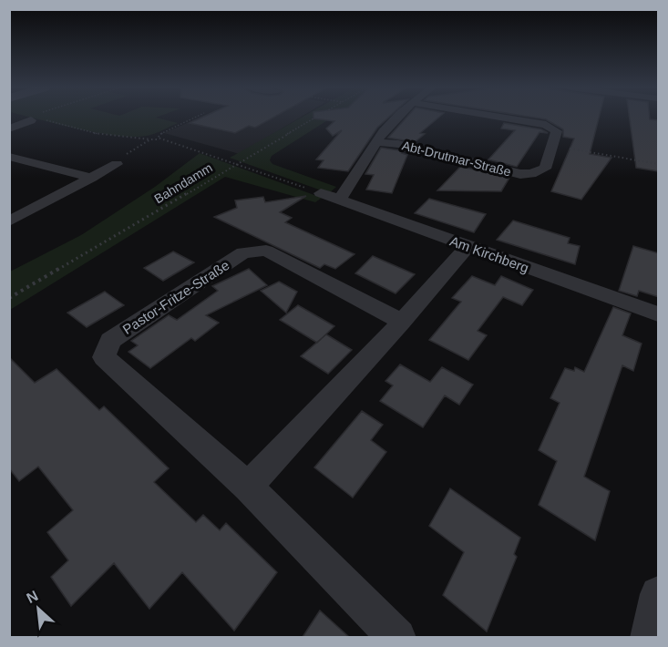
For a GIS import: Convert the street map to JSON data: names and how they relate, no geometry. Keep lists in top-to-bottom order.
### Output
{
  "streets": {
    "street": ["Abt-Drutmar-Straße", "Am Kirchberg", "Pastor-Fritze-Straße"],
    "path": ["Bahndamm"]
  },
  "north": "top left"
}
